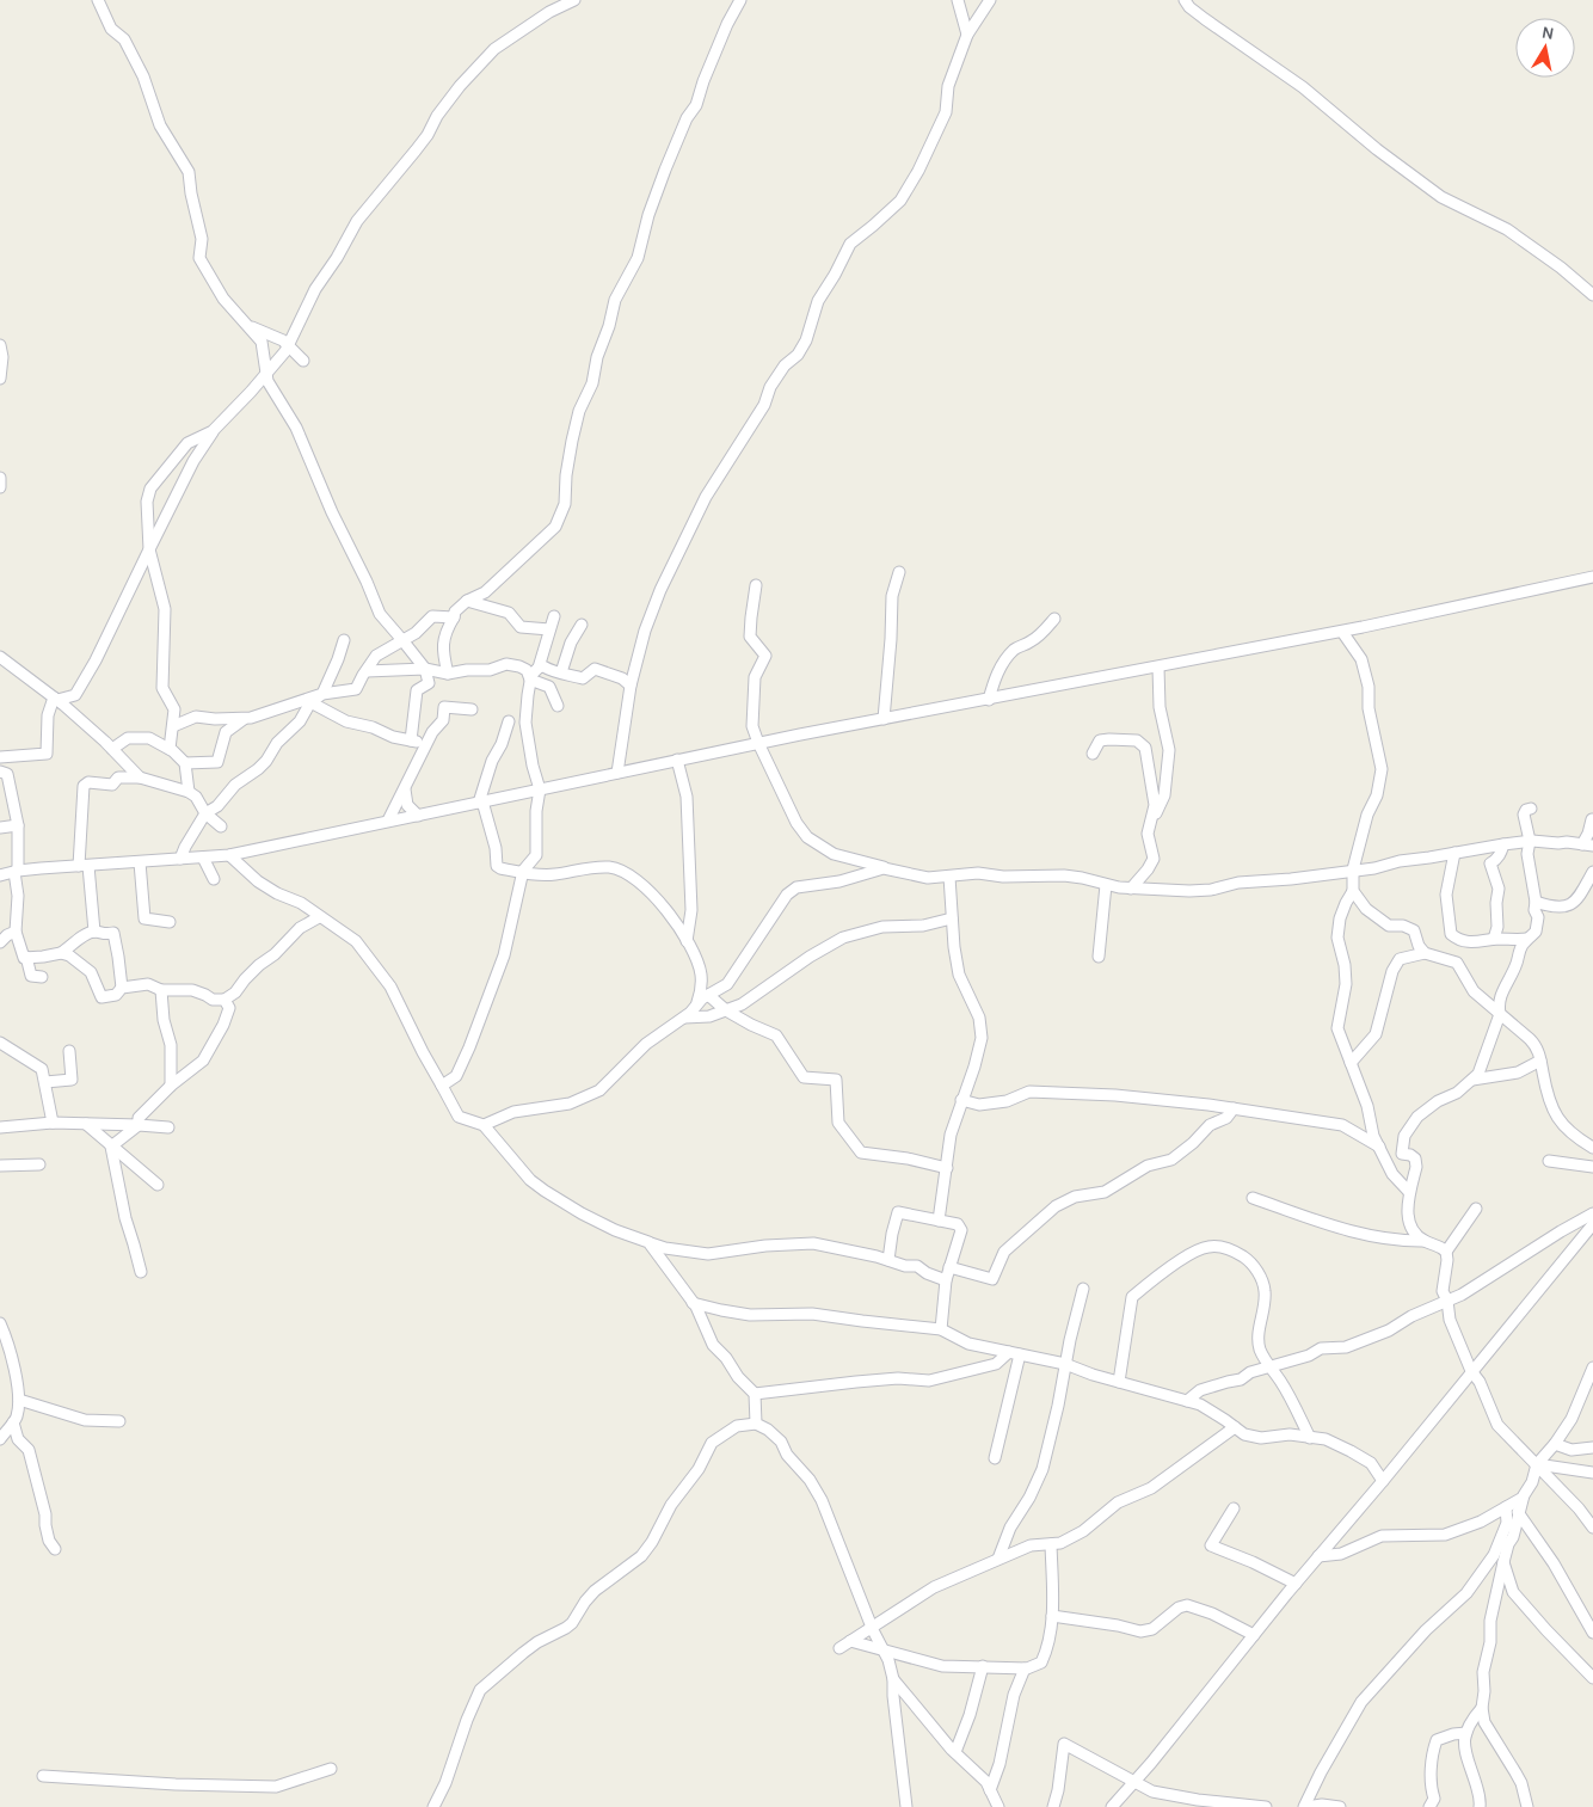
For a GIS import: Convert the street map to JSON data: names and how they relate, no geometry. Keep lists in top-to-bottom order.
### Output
{
  "north": "top"
}
